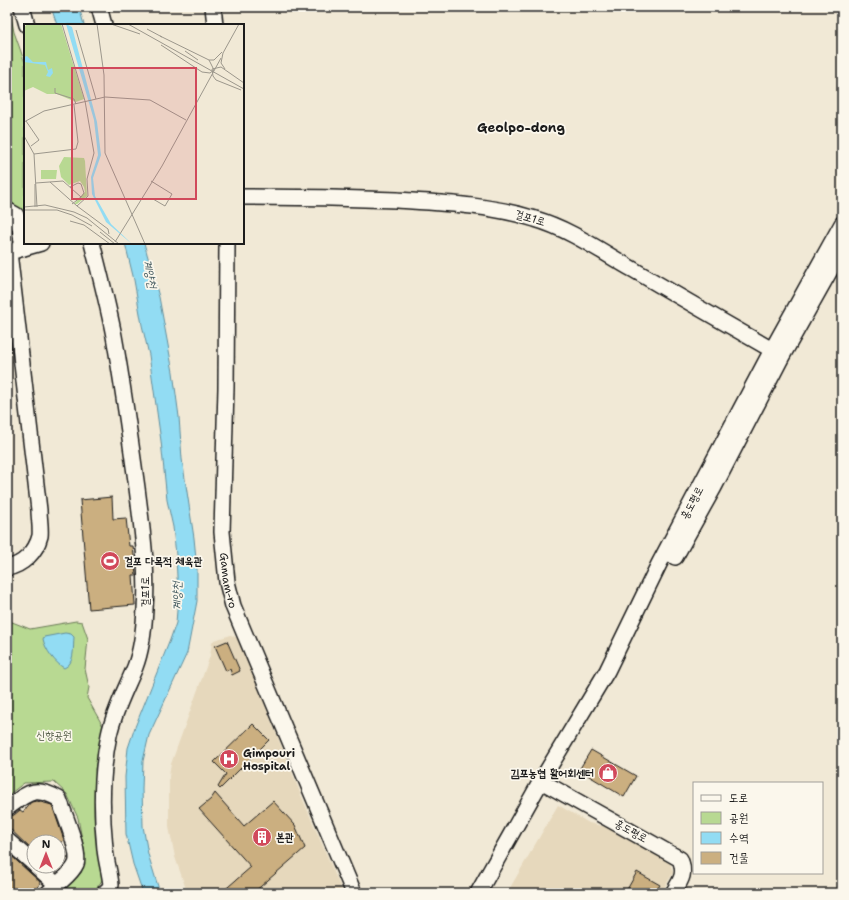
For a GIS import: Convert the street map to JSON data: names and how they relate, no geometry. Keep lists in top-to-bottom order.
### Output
{
  "streets": {
    "street": ["걸포1로", "홍도평로", "Gamam-ro"]
  },
  "crossings": [
    ["걸포1로", "홍도평로"]
  ],
  "districts": ["Geolpo-dong"],
  "water": ["계양천"],
  "parks": ["신향공원"],
  "places": {
    "sports": ["걸포 다목적 체육관"],
    "hospital": ["Gimpouri Hospital"],
    "shop": ["김포농협 활어회센터"],
    "building": ["본관"]
  },
  "legend": [
    "도로",
    "공원",
    "수역",
    "건물"
  ],
  "north": "top"
}
